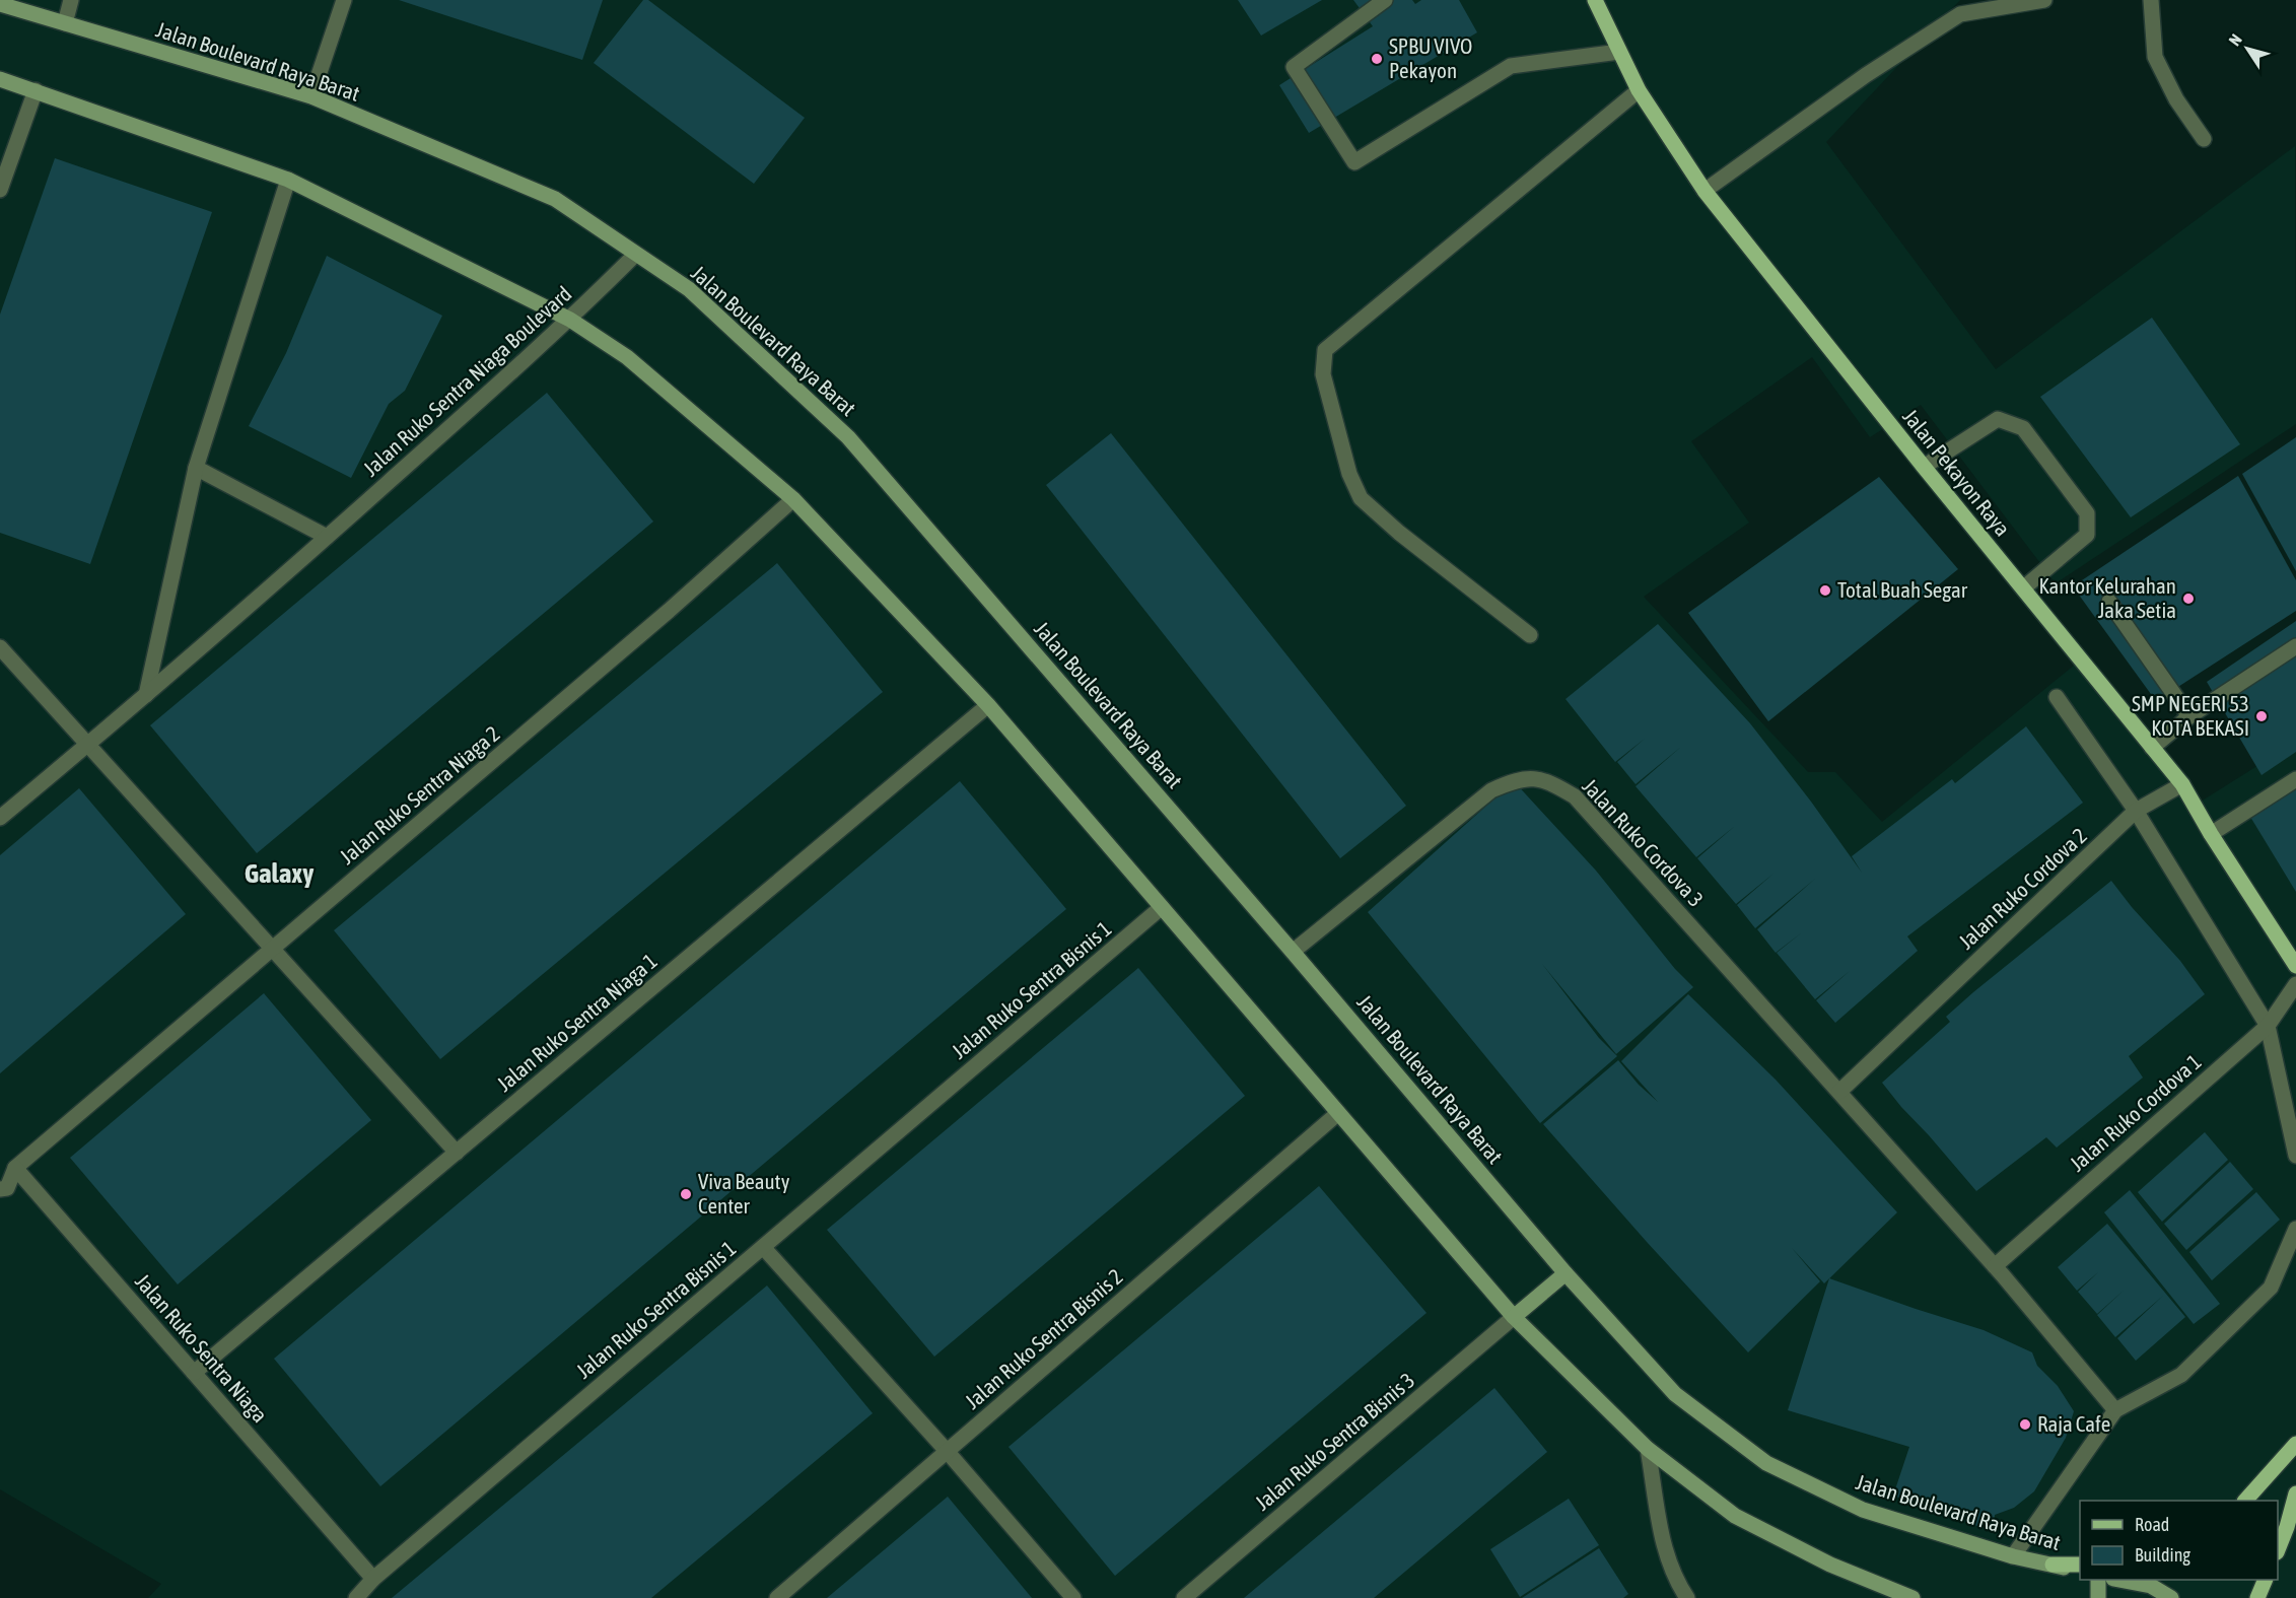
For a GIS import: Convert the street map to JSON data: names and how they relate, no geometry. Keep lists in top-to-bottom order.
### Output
{
  "streets": {
    "main road": ["Jalan Boulevard Raya Barat", "Jalan Pekayon Raya"],
    "street": [
      "Jalan Ruko Sentra Niaga Boulevard",
      "Jalan Ruko Sentra Niaga 2",
      "Jalan Ruko Cordova 3",
      "Jalan Ruko Cordova 2",
      "Jalan Ruko Sentra Bisnis 1",
      "Jalan Ruko Sentra Niaga 1",
      "Jalan Ruko Cordova 1",
      "Jalan Ruko Sentra Bisnis 2",
      "Jalan Ruko Sentra Niaga",
      "Jalan Ruko Sentra Bisnis 3"
    ]
  },
  "crossings": [
    ["Jalan Boulevard Raya Barat", "Jalan Ruko Sentra Niaga Boulevard"],
    ["Jalan Boulevard Raya Barat", "Jalan Ruko Cordova 3"],
    ["Jalan Pekayon Raya", "Jalan Ruko Cordova 2"],
    ["Jalan Ruko Sentra Niaga 2", "Jalan Ruko Sentra Niaga"],
    ["Jalan Ruko Cordova 3", "Jalan Ruko Cordova 2"],
    ["Jalan Ruko Sentra Bisnis 1", "Jalan Ruko Sentra Niaga"],
    ["Jalan Ruko Sentra Niaga 1", "Jalan Ruko Sentra Niaga"]
  ],
  "districts": ["Galaxy"],
  "places": [
    "SPBU VIVO Pekayon",
    "Total Buah Segar",
    "Kantor Kelurahan Jaka Setia",
    "SMP NEGERI 53 KOTA BEKASI",
    "Viva Beauty Center",
    "Raja Cafe"
  ],
  "legend": ["Road", "Building"],
  "north": "top left"
}
